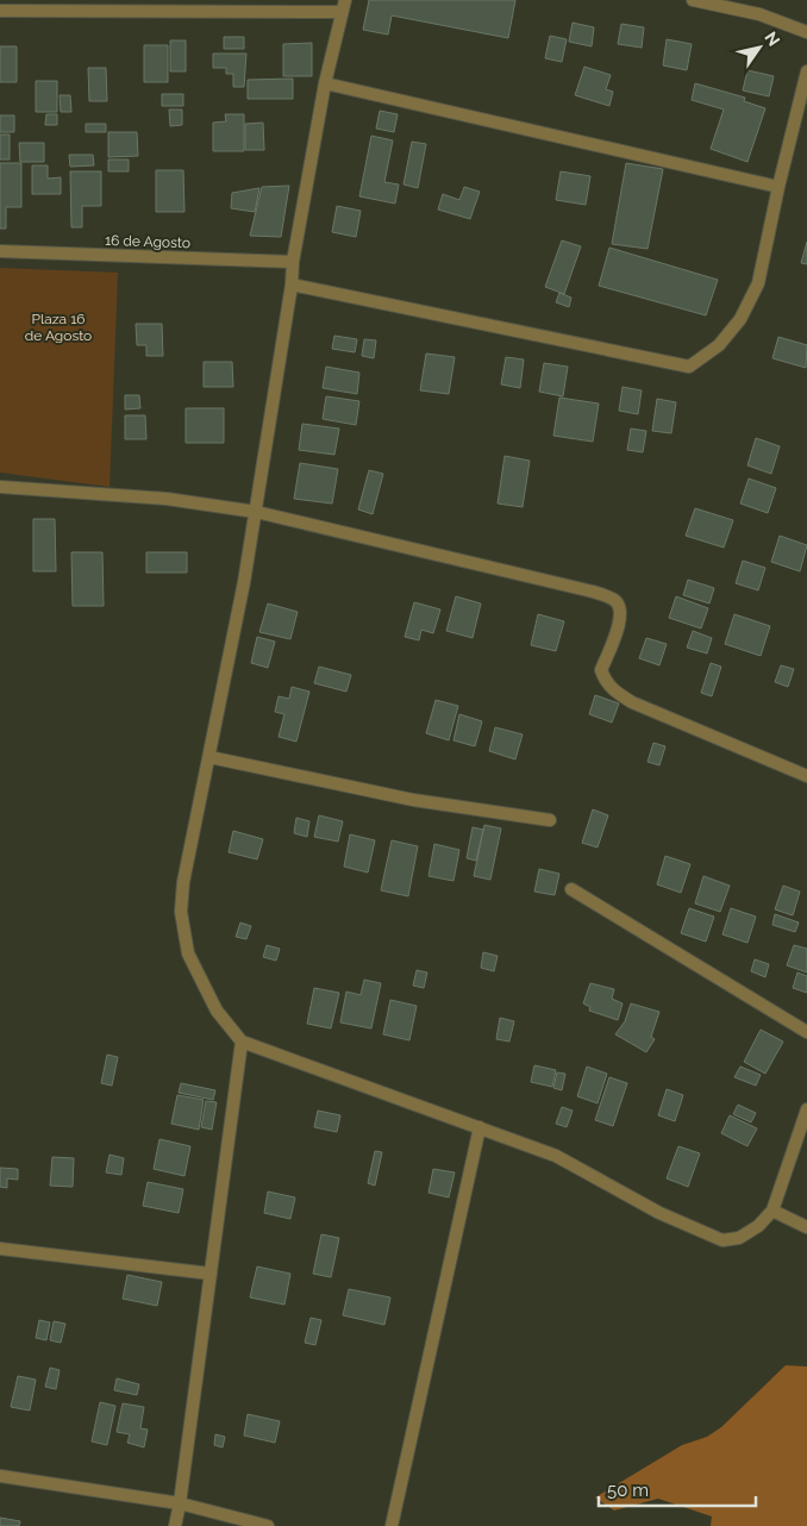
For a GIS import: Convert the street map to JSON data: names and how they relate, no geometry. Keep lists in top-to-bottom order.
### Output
{
  "streets": {
    "street": ["16 de Agosto"]
  },
  "parks": ["Plaza 16 de Agosto"],
  "scale_bar": "50 m",
  "north": "top right"
}
